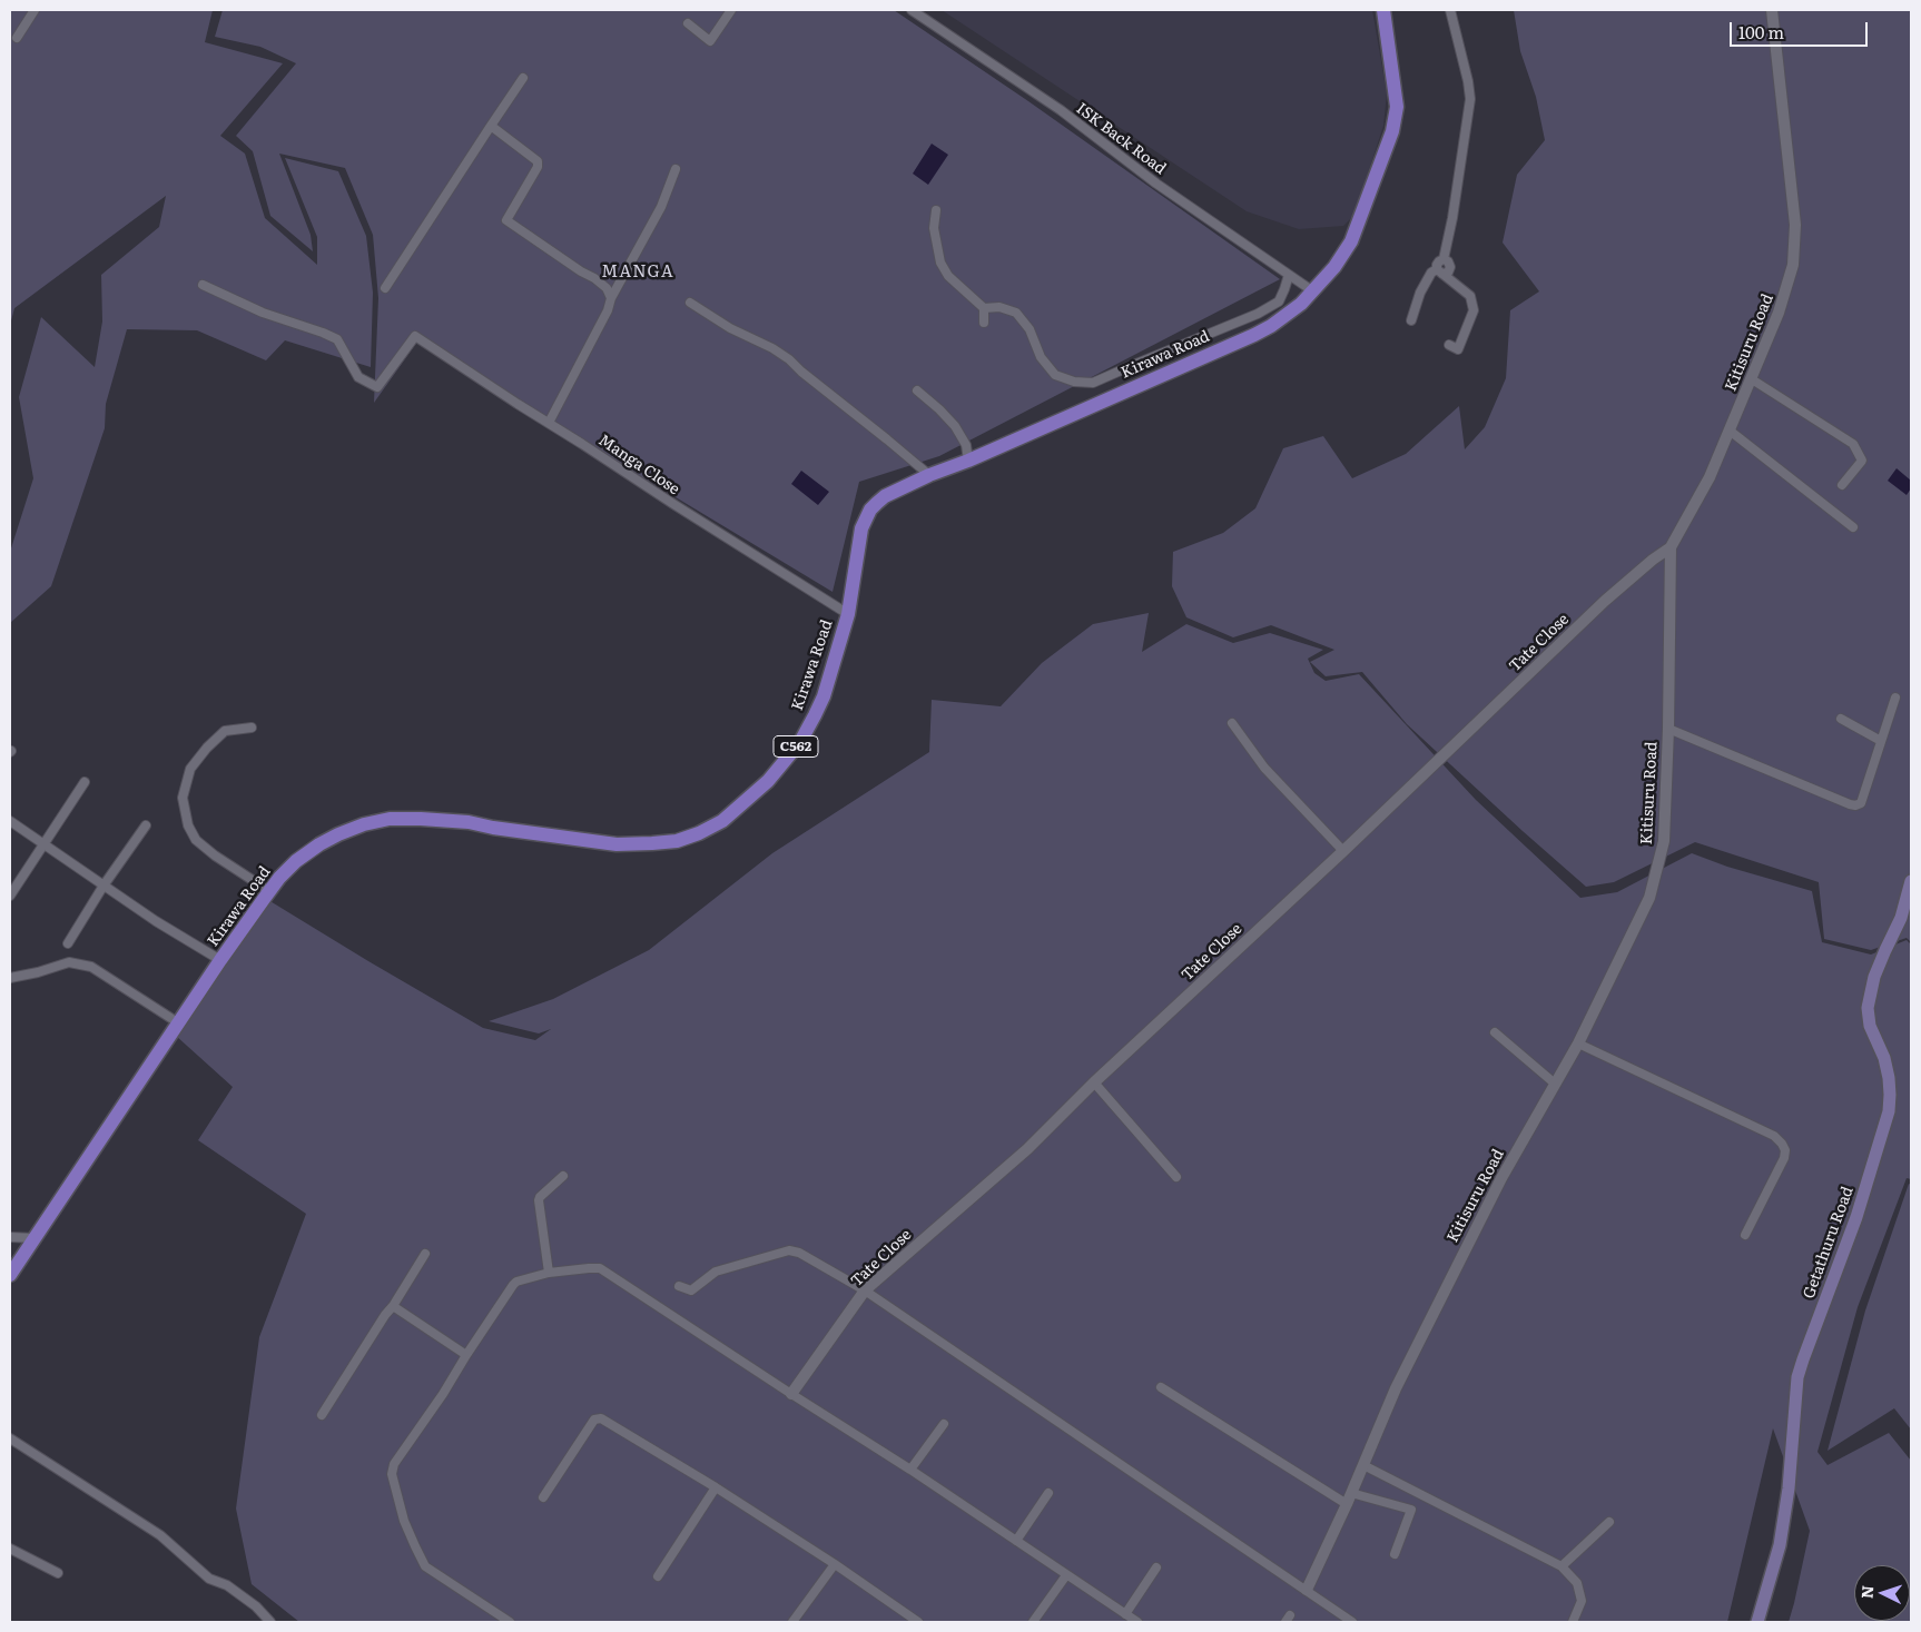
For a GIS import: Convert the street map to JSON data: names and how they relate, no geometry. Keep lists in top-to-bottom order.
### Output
{
  "streets": {
    "main road": ["Kirawa Road", "C562", "Getathuru Road"],
    "street": [
      "ISK Back Road",
      "Kitisuru Road",
      "Manga Close",
      "Tate Close"
    ]
  },
  "crossings": [
    ["ISK Back Road", "Kirawa Road"],
    ["Kitisuru Road", "Tate Close"],
    ["Kirawa Road", "Manga Close"]
  ],
  "districts": ["MANGA"],
  "scale_bar": "100 m",
  "north": "left"
}
